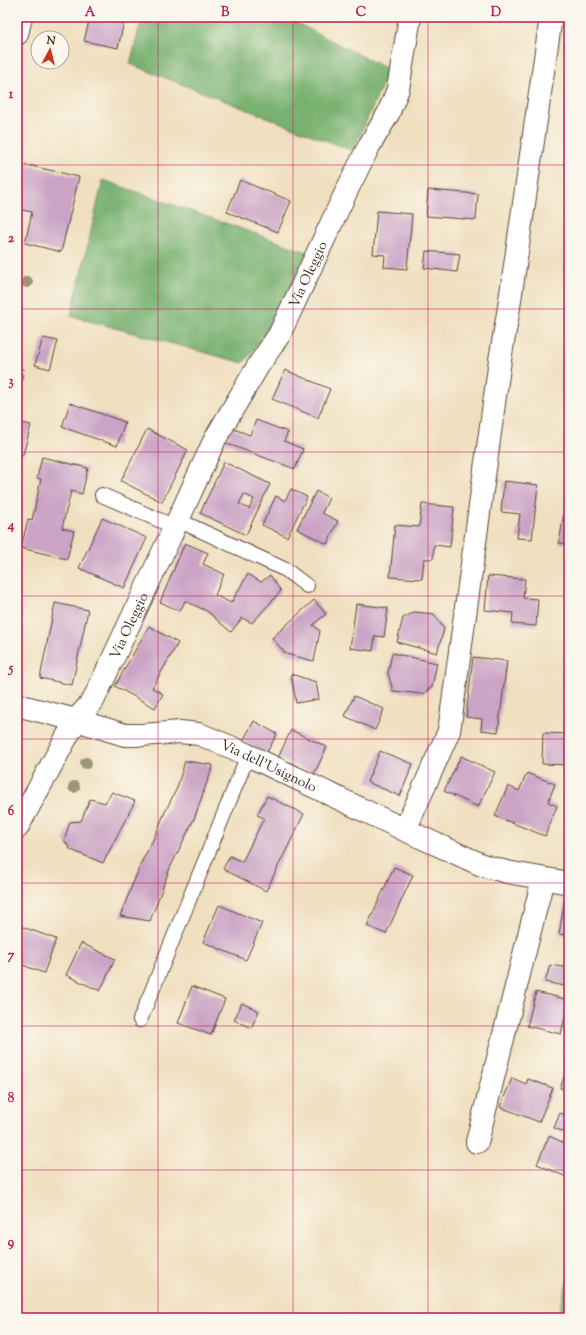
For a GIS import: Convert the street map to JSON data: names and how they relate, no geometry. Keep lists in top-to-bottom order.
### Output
{
  "streets": {
    "street": ["Via Oleggio", "Via dell'Usignolo"]
  },
  "crossings": [
    ["Via Oleggio", "Via dell'Usignolo"]
  ],
  "north": "top",
  "grid": {
    "columns": [
      "A",
      "B",
      "C",
      "D"
    ],
    "rows": [
      "1",
      "2",
      "3",
      "4",
      "5",
      "6",
      "7",
      "8",
      "9"
    ]
  }
}
